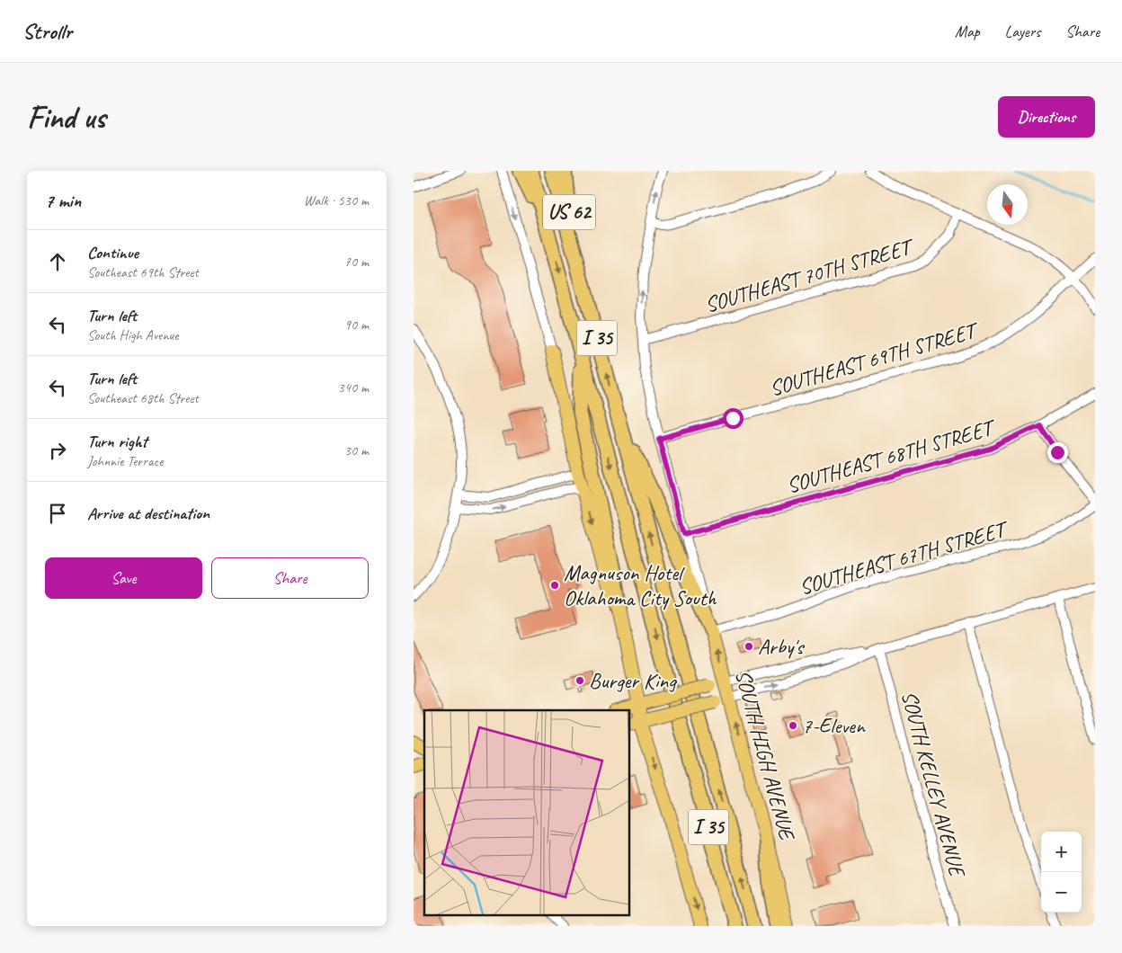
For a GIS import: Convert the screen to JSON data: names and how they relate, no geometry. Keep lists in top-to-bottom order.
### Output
{
  "streets": {
    "highway": ["US 62", "I 35"],
    "main road": ["SOUTH HIGH AVENUE"],
    "street": [
      "SOUTHEAST 70TH STREET",
      "SOUTHEAST 69TH STREET",
      "SOUTHEAST 68TH STREET",
      "SOUTHEAST 67TH STREET",
      "SOUTH KELLEY AVENUE"
    ]
  },
  "crossings": [
    ["US 62", "I 35"],
    ["SOUTHEAST 70TH STREET", "SOUTH HIGH AVENUE"],
    ["SOUTHEAST 69TH STREET", "SOUTH HIGH AVENUE"],
    ["SOUTHEAST 68TH STREET", "SOUTH HIGH AVENUE"],
    ["SOUTHEAST 67TH STREET", "SOUTH HIGH AVENUE"]
  ],
  "one_way": ["SOUTH HIGH AVENUE"],
  "places": [
    "Magnuson Hotel Oklahoma City South",
    "Arby's",
    "Burger King",
    "7-Eleven"
  ],
  "north": "bottom",
  "page": {
    "header": "Strollr",
    "nav": ["Map", "Layers", "Share"],
    "buttons": [
      "Directions",
      ["Save", "Share"]
    ],
    "title": "Find us",
    "heading": ["7 min", "Walk · 530 m"],
    "list": [
      ["Continue", "Southeast 69th Street", "70 m"],
      ["Turn left", "South High Avenue", "90 m"],
      ["Turn left", "Southeast 68th Street", "340 m"],
      ["Turn right", "Johnnie Terrace", "30 m"],
      "Arrive at destination"
    ],
    "map_buttons": ["+", "−"]
  }
}
